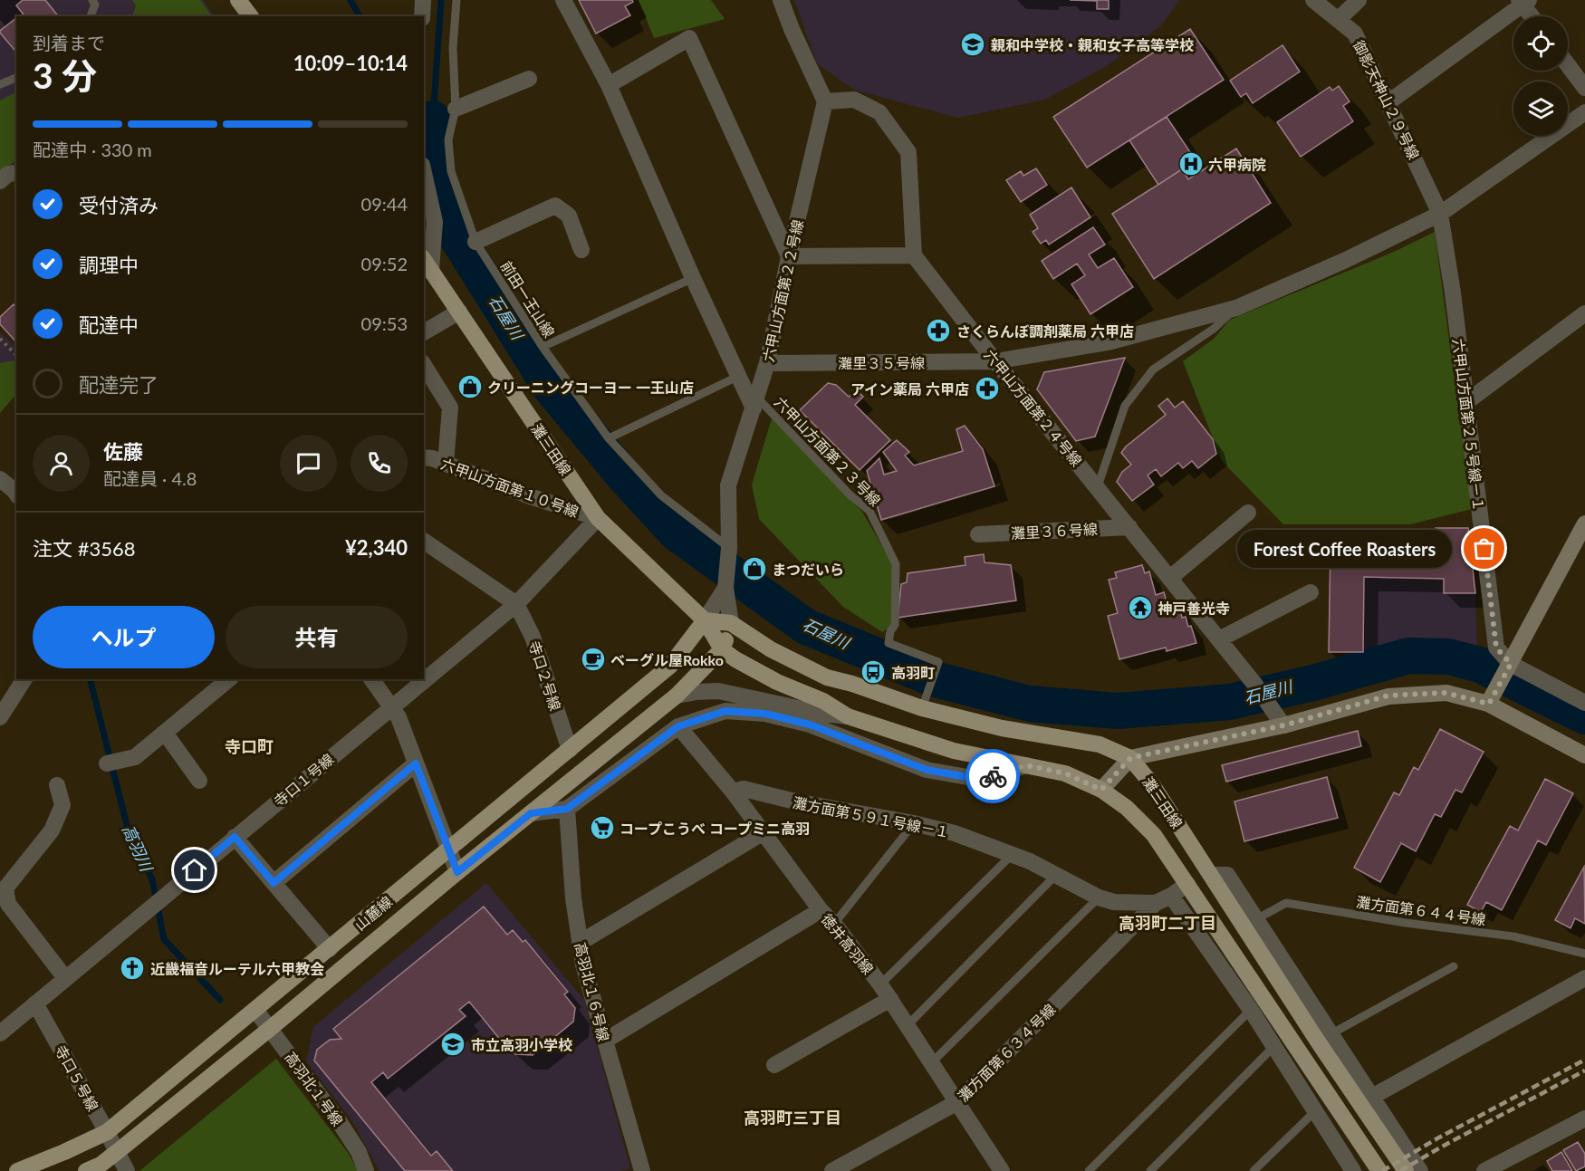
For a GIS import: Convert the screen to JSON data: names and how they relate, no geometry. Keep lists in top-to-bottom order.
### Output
{
  "streets": {
    "main road": ["灘三田線", "山麓線"],
    "street": [
      "御影天神山２９号線",
      "六甲山方面第２２号線",
      "灘里３５号線",
      "六甲山方面第２４号線",
      "六甲山方面第２５号線－１",
      "六甲山方面第１０号線",
      "灘里３６号線",
      "寺口２号線",
      "寺口１号線",
      "灘方面第５９１号線－１",
      "徳井高羽線",
      "高羽北１６号線",
      "灘方面第６３４号線",
      "寺口５号線",
      "高羽北１号線"
    ],
    "lane": ["前田一王山線", "六甲山方面第２３号線", "灘方面第６４４号線"]
  },
  "crossings": [
    ["御影天神山２９号線", "灘里３５号線"],
    ["御影天神山２９号線", "六甲山方面第２５号線－１"],
    ["六甲山方面第２２号線", "前田一王山線"],
    ["六甲山方面第２２号線", "灘里３５号線"],
    ["六甲山方面第２２号線", "六甲山方面第２３号線"],
    ["灘里３５号線", "六甲山方面第２４号線"],
    ["灘里３５号線", "六甲山方面第２５号線－１"],
    ["六甲山方面第２４号線", "灘里３６号線"],
    ["灘三田線", "六甲山方面第２３号線"],
    ["灘三田線", "六甲山方面第１０号線"],
    ["灘三田線", "寺口１号線"],
    ["灘三田線", "山麓線"],
    ["六甲山方面第１０号線", "寺口１号線"],
    ["寺口２号線", "寺口１号線"],
    ["寺口２号線", "山麓線"],
    ["寺口１号線", "寺口５号線"],
    ["灘方面第５９１号線－１", "徳井高羽線"],
    ["灘方面第５９１号線－１", "灘方面第６３４号線"],
    ["山麓線", "寺口５号線"],
    ["山麓線", "高羽北１号線"],
    ["徳井高羽線", "灘方面第６３４号線"]
  ],
  "districts": ["寺口町", "高羽町二丁目", "高羽町三丁目"],
  "water": ["石屋川", "高羽川"],
  "places": {
    "school or university": ["親和中学校・親和女子高等学校", "市立高羽小学校"],
    "hospital": ["六甲病院"],
    "pharmacy": ["さくらんぼ調剤薬局 六甲店", "アイン薬局 六甲店"],
    "shop": ["クリーニングコーヨー 一王山店", "まつだいら"],
    "other": ["Forest Coffee Roasters"],
    "temple": ["神戸善光寺"],
    "cafe": ["ベーグル屋Rokko"],
    "bus stop": ["高羽町"],
    "supermarket": ["コープこうべ コープミニ高羽"],
    "church": ["近畿福音ルーテル六甲教会"]
  },
  "page": {
    "heading": ["3 分", "到着まで", "10:09–10:14"],
    "panel": [
      "佐藤",
      "配達員 · 4.8",
      "注文 #3568",
      "¥2,340"
    ],
    "bar": "配達中 · 330 m",
    "list": [
      ["受付済み", "09:44"],
      ["調理中", "09:52"],
      ["配達中", "09:53"],
      "配達完了"
    ],
    "bubble": "Forest Coffee Roasters",
    "buttons": ["ヘルプ", "共有"]
  }
}
